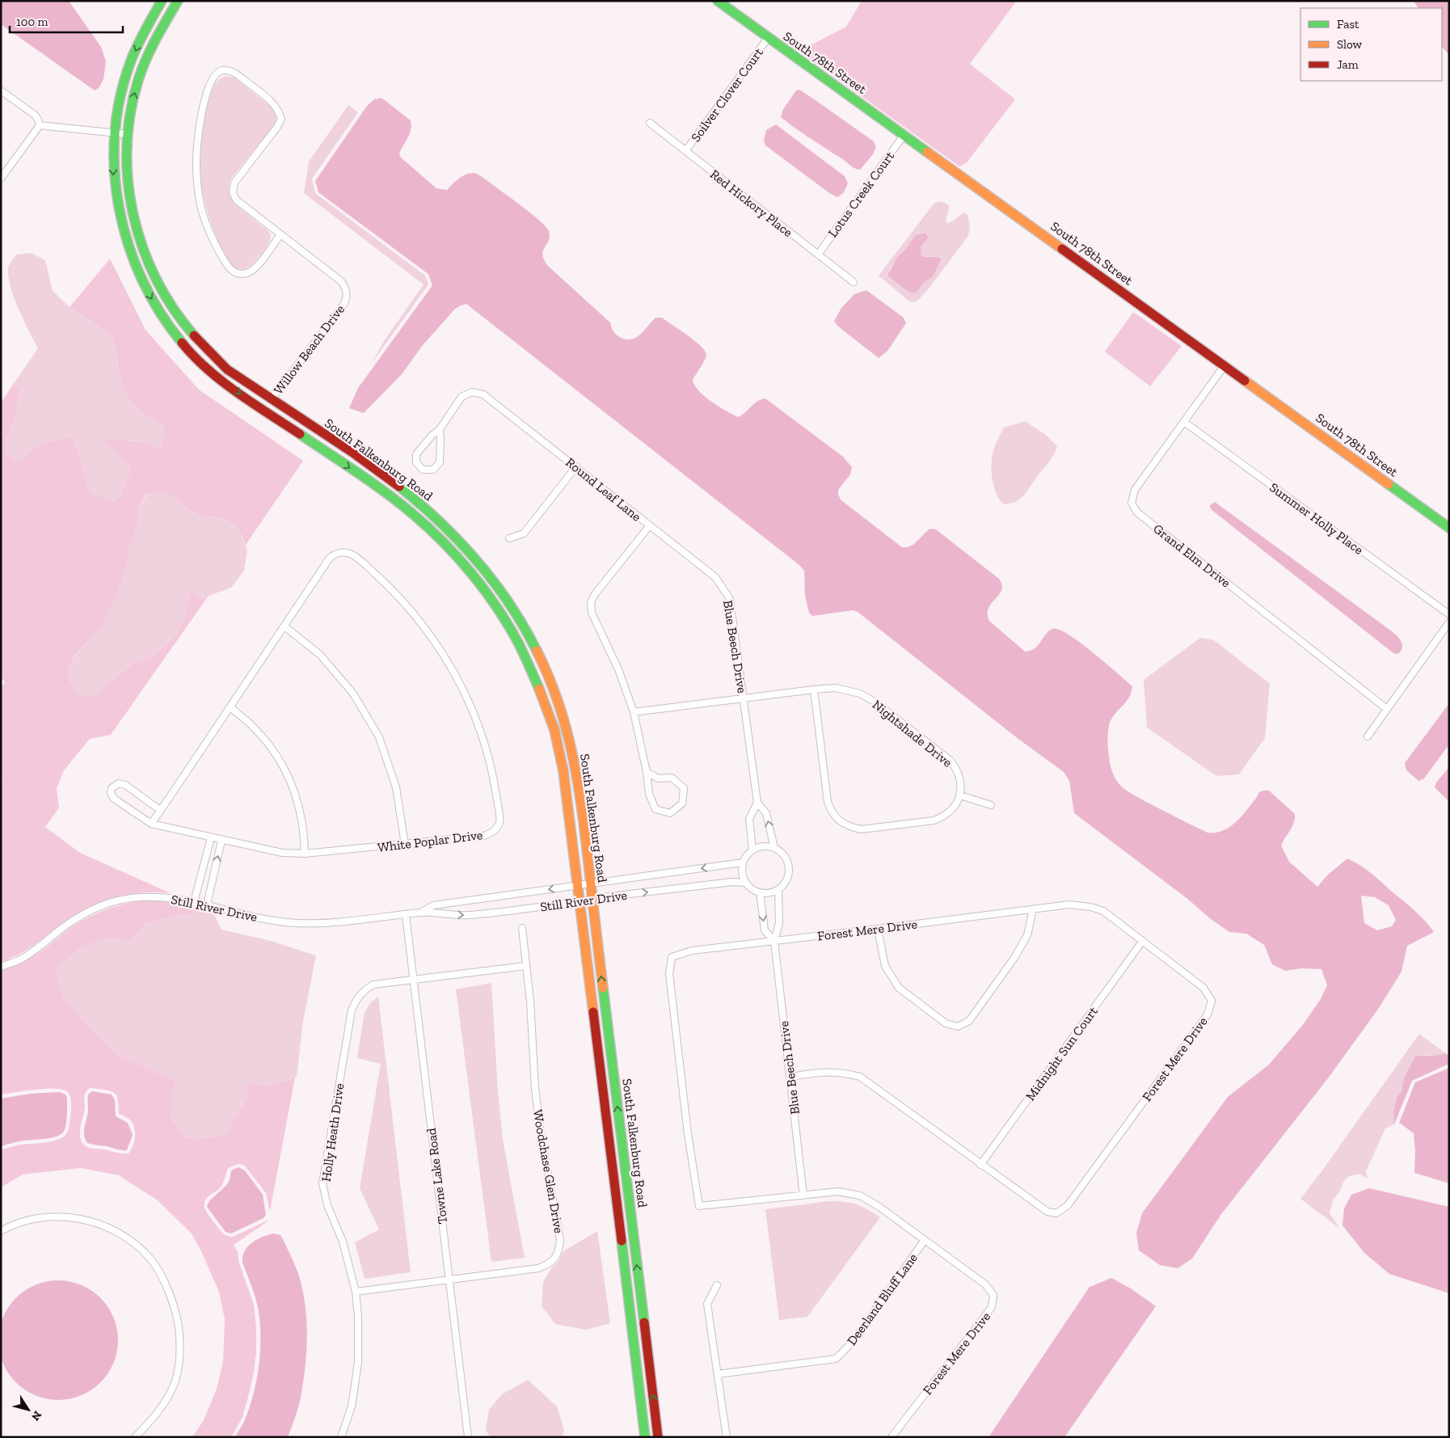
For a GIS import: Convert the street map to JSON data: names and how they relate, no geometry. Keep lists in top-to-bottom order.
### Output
{
  "streets": {
    "street": [
      "South 78th Street",
      "Soilver Clover Court",
      "Lotus Creek Court",
      "Red Hickory Place",
      "Willow Beach Drive",
      "South Falkenburg Road",
      "Round Leaf Lane",
      "Summer Holly Place",
      "Grand Elm Drive",
      "Blue Beech Drive",
      "Nightshade Drive",
      "White Poplar Drive",
      "Still River Drive",
      "Forest Mere Drive",
      "Midnight Sun Court",
      "Holly Heath Drive",
      "Woodchase Glen Drive",
      "Towne Lake Road",
      "Deerland Bluff Lane"
    ]
  },
  "crossings": [
    ["South 78th Street", "Soilver Clover Court"],
    ["South 78th Street", "Lotus Creek Court"],
    ["South 78th Street", "Grand Elm Drive"],
    ["Soilver Clover Court", "Red Hickory Place"],
    ["Lotus Creek Court", "Red Hickory Place"],
    ["Willow Beach Drive", "South Falkenburg Road"],
    ["South Falkenburg Road", "Still River Drive"],
    ["Round Leaf Lane", "Blue Beech Drive"],
    ["Round Leaf Lane", "Nightshade Drive"],
    ["Summer Holly Place", "Grand Elm Drive"],
    ["Blue Beech Drive", "Nightshade Drive"],
    ["Blue Beech Drive", "Still River Drive"],
    ["Blue Beech Drive", "Forest Mere Drive"],
    ["Still River Drive", "Towne Lake Road"],
    ["Forest Mere Drive", "Midnight Sun Court"],
    ["Forest Mere Drive", "Deerland Bluff Lane"],
    ["Holly Heath Drive", "Woodchase Glen Drive"],
    ["Holly Heath Drive", "Towne Lake Road"],
    ["Woodchase Glen Drive", "Towne Lake Road"]
  ],
  "legend": ["Fast", "Slow", "Jam"],
  "scale_bar": "100 m",
  "north": "bottom right"
}
